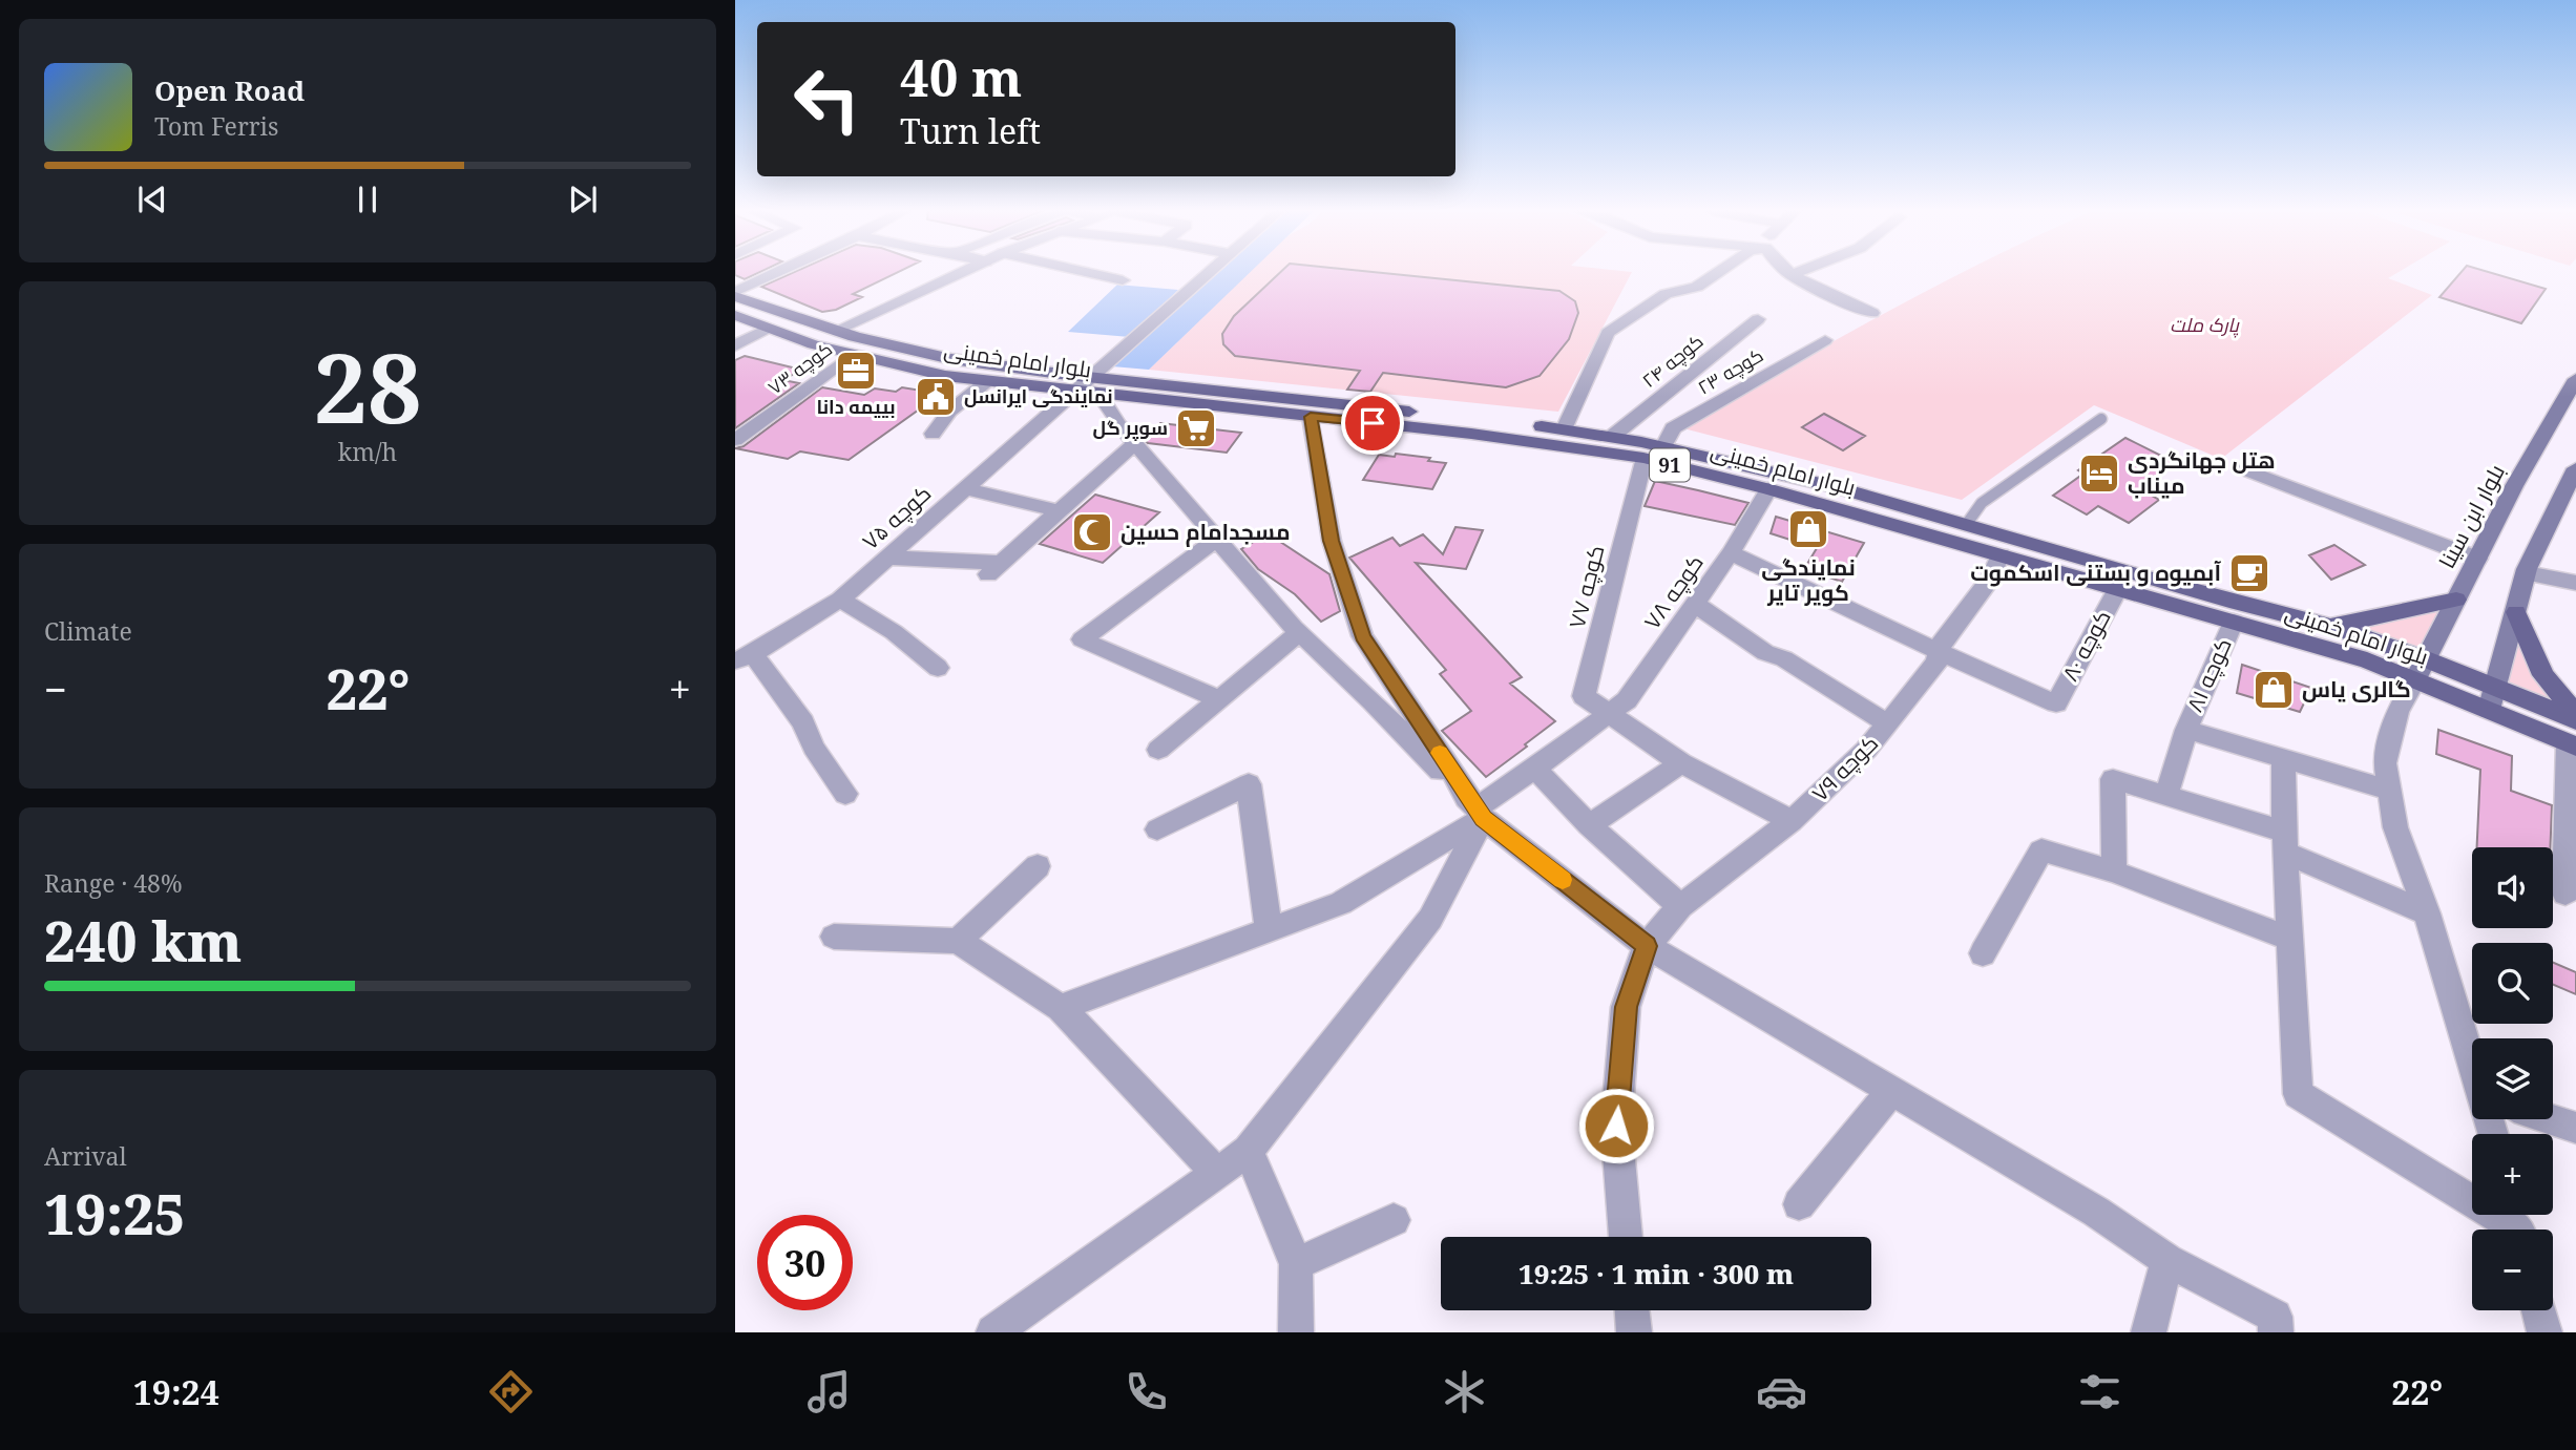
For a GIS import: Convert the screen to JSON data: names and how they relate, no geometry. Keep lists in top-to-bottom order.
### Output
{
  "streets": {
    "main road": ["بلوار امام خمینی", "91", "بلوار ابن سینا"],
    "street": [
      "کوچه ۲۴",
      "کوچه ۷۳",
      "کوچه ۲۳",
      "کوچه ۷۵",
      "کوچه ۷۷",
      "کوچه ۷۸",
      "کوچه ۸۰",
      "کوچه ۸۱",
      "کوچه ۷۹"
    ]
  },
  "crossings": [
    ["بلوار امام خمینی", "کوچه ۲۴"],
    ["بلوار امام خمینی", "کوچه ۷۳"],
    ["بلوار امام خمینی", "کوچه ۲۳"],
    ["بلوار امام خمینی", "بلوار ابن سینا"],
    ["بلوار امام خمینی", "کوچه ۷۵"],
    ["بلوار امام خمینی", "کوچه ۷۷"],
    ["بلوار امام خمینی", "کوچه ۷۸"],
    ["بلوار امام خمینی", "کوچه ۸۰"],
    ["بلوار امام خمینی", "کوچه ۸۱"],
    ["بلوار امام خمینی", "کوچه ۷۹"],
    ["کوچه ۷۷", "کوچه ۷۸"],
    ["کوچه ۸۰", "کوچه ۷۹"]
  ],
  "parks": ["پارک ملت"],
  "places": {
    "office": ["بییمه دانا"],
    "public building": ["نمایندگی ایرانسل"],
    "supermarket": ["سوپر گل"],
    "hotel": ["هتل جهانگردی میناب"],
    "shop": ["نمایندگی کویر تایر", "گالری یاس"],
    "mosque": ["مسجدامام حسین"],
    "cafe": ["آبمیوه و بستنی اسکموت"]
  },
  "page": {
    "turn": ["40 m", "Turn left"],
    "song": ["Open Road", "Tom Ferris"],
    "tile": [
      ["28", "km/h"],
      "Climate",
      ["Range · 48%", "240 km"],
      ["Arrival", "19:25"]
    ],
    "heat": ["−", "22°", "+"],
    "map_buttons": ["+", "−"],
    "limit": "30",
    "trip": "19:25 · 1 min · 300 m",
    "tabs": ["19:24", "22°"]
  }
}
